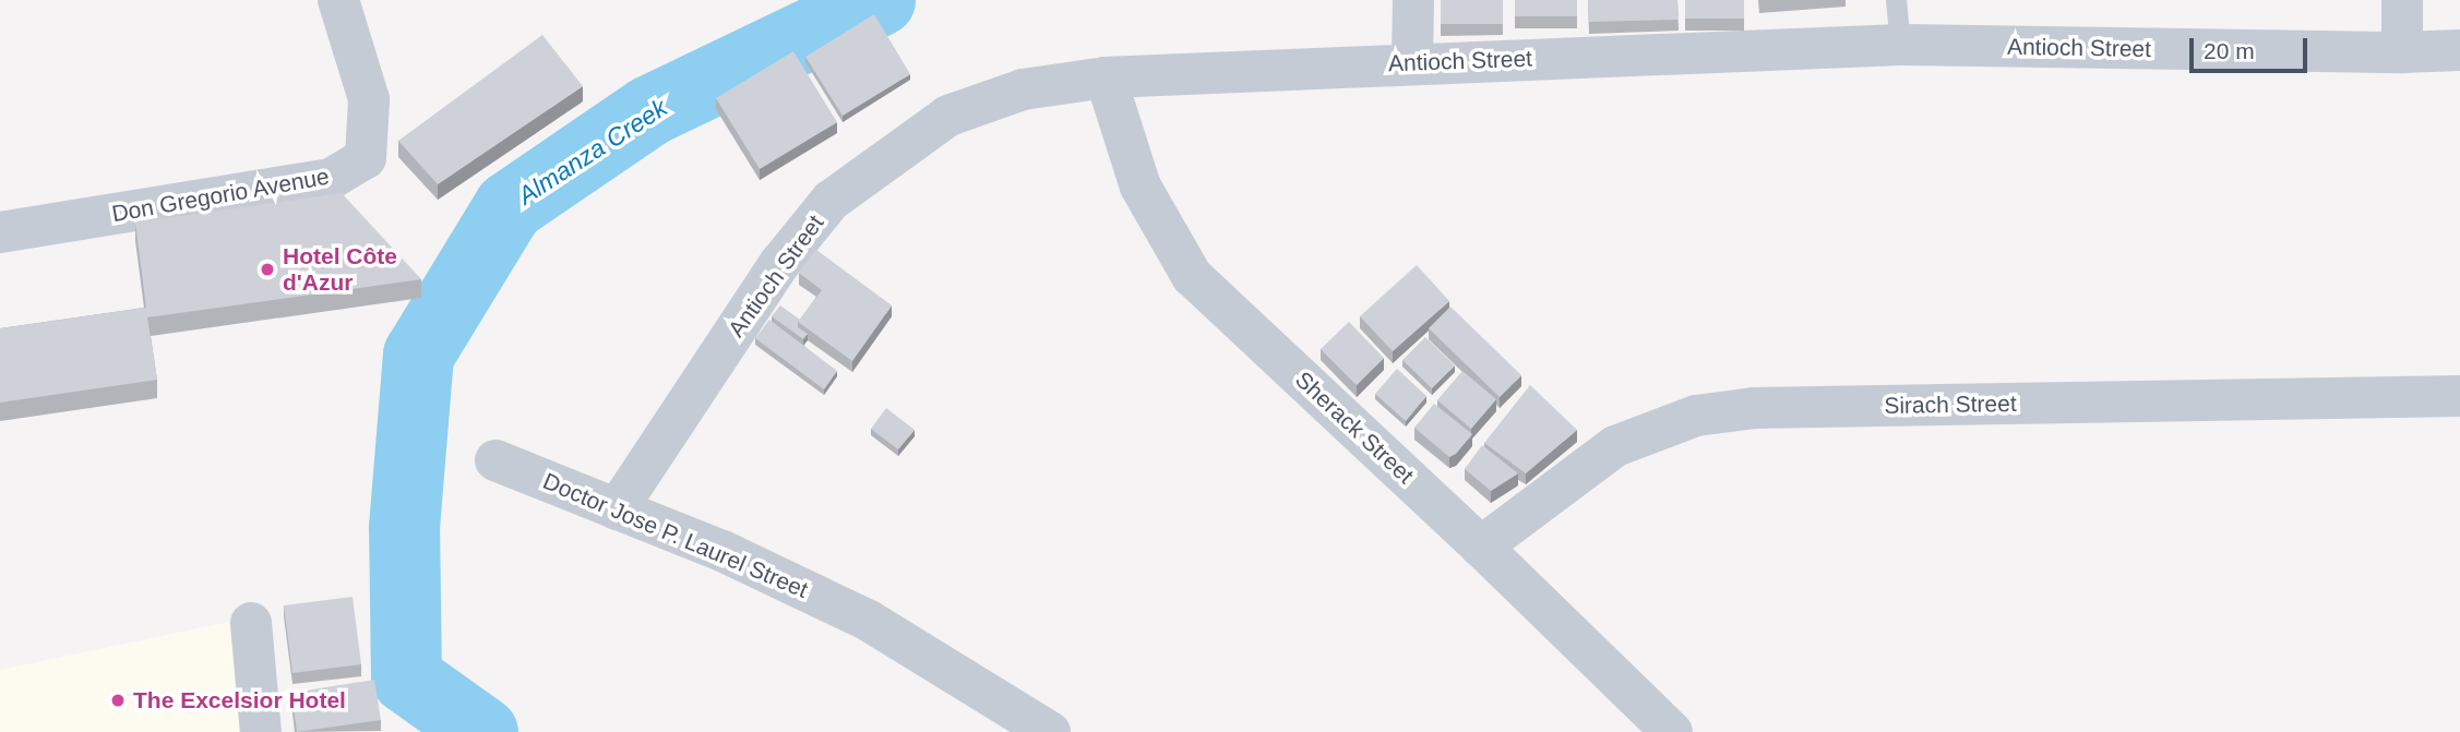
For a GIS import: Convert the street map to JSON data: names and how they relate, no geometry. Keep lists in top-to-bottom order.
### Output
{
  "streets": {
    "street": [
      "Antioch Street",
      "Don Gregorio Avenue",
      "Sirach Street",
      "Sherack Street",
      "Doctor Jose P. Laurel Street"
    ]
  },
  "crossings": [
    ["Antioch Street", "Sherack Street"],
    ["Antioch Street", "Doctor Jose P. Laurel Street"],
    ["Sirach Street", "Sherack Street"]
  ],
  "water": ["Almanza Creek"],
  "places": ["Hotel Côte d'Azur", "The Excelsior Hotel"],
  "scale_bar": "20 m"
}
